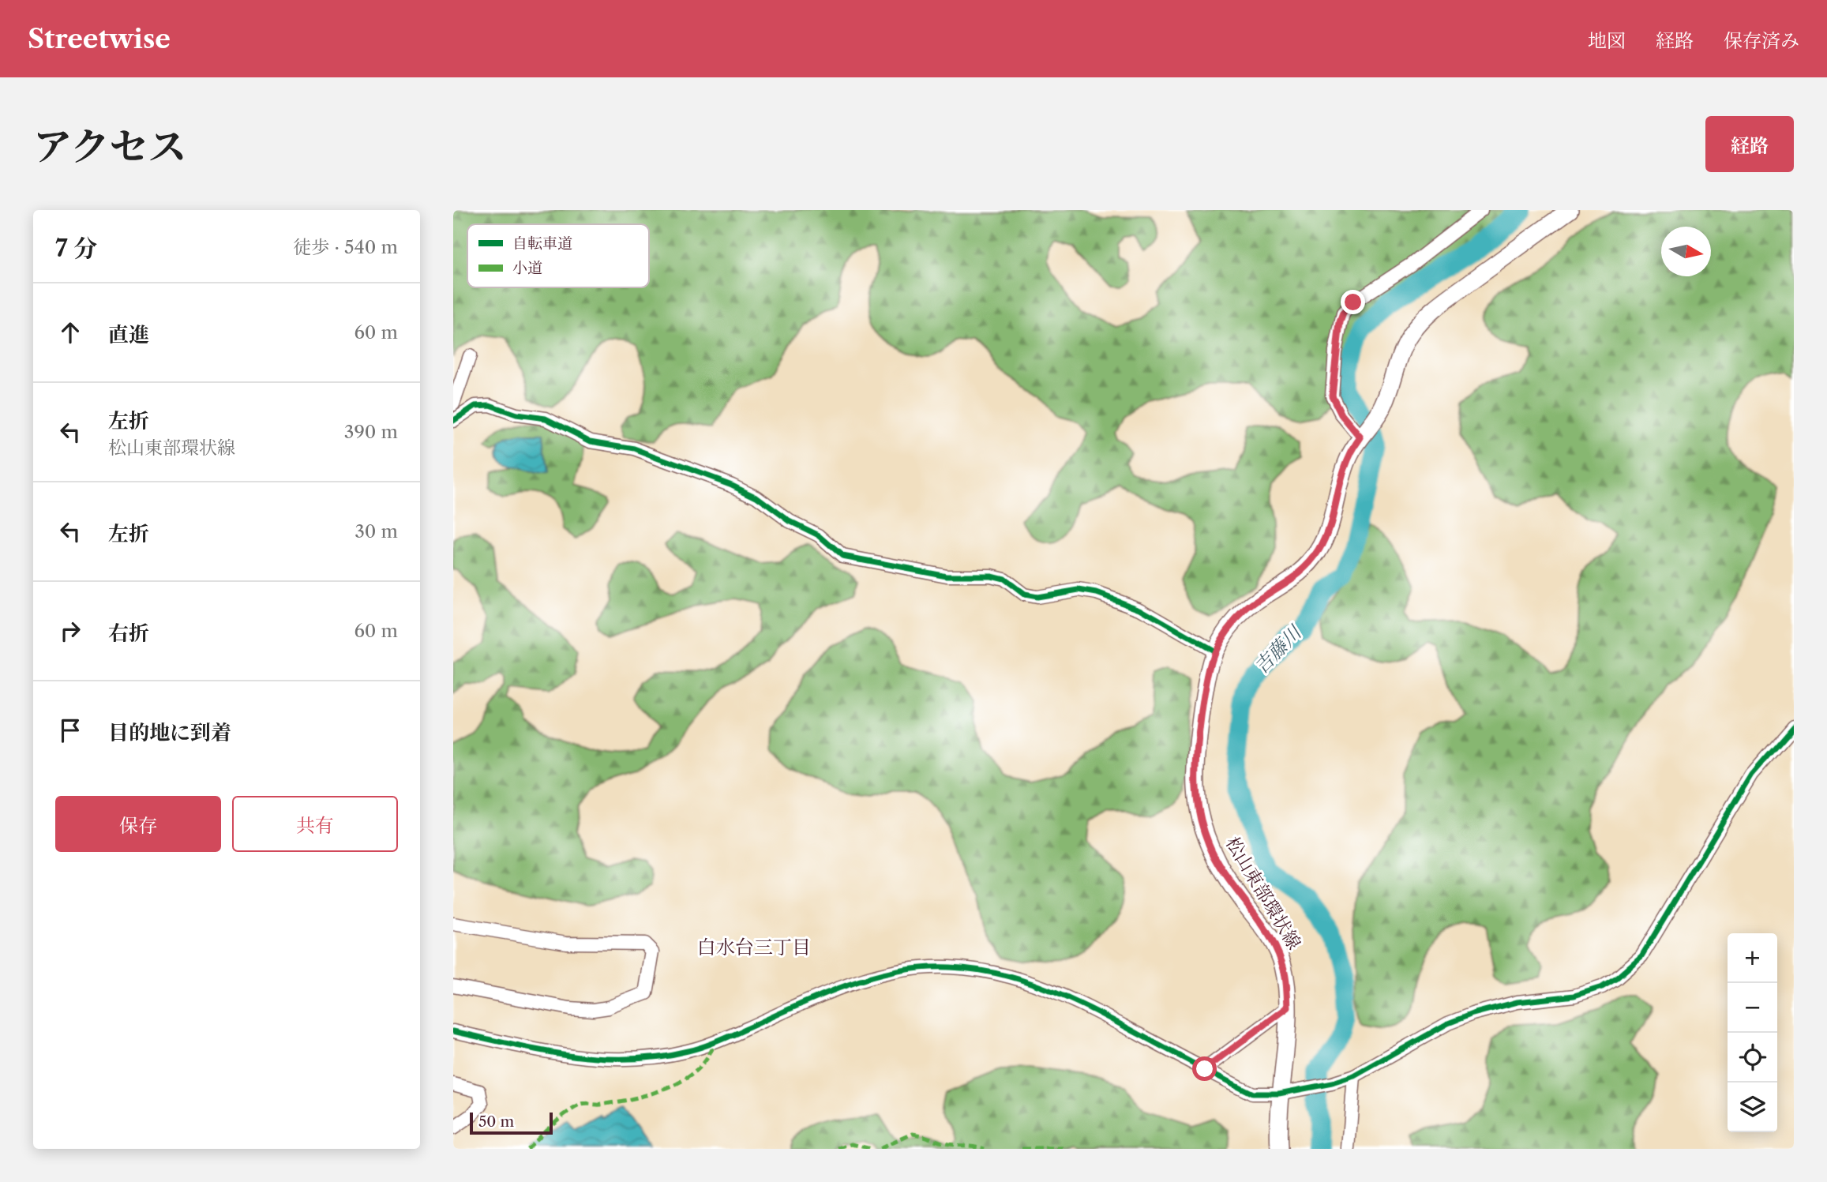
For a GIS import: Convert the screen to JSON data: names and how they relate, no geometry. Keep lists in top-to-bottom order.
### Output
{
  "streets": {
    "main road": ["松山東部環状線"]
  },
  "districts": ["白水台三丁目"],
  "water": ["吉藤川"],
  "legend": ["自転車道", "小道"],
  "scale_bar": "50 m",
  "north": "right",
  "page": {
    "header": "Streetwise",
    "nav": ["地図", "経路", "保存済み"],
    "title": "アクセス",
    "buttons": [
      "経路",
      ["保存", "共有"]
    ],
    "heading": ["7 分", "徒歩 · 540 m"],
    "list": [
      ["直進", "60 m"],
      ["左折", "松山東部環状線", "390 m"],
      ["左折", "30 m"],
      ["右折", "60 m"],
      "目的地に到着"
    ],
    "map_buttons": ["+", "−"],
    "scale": "50 m"
  }
}
